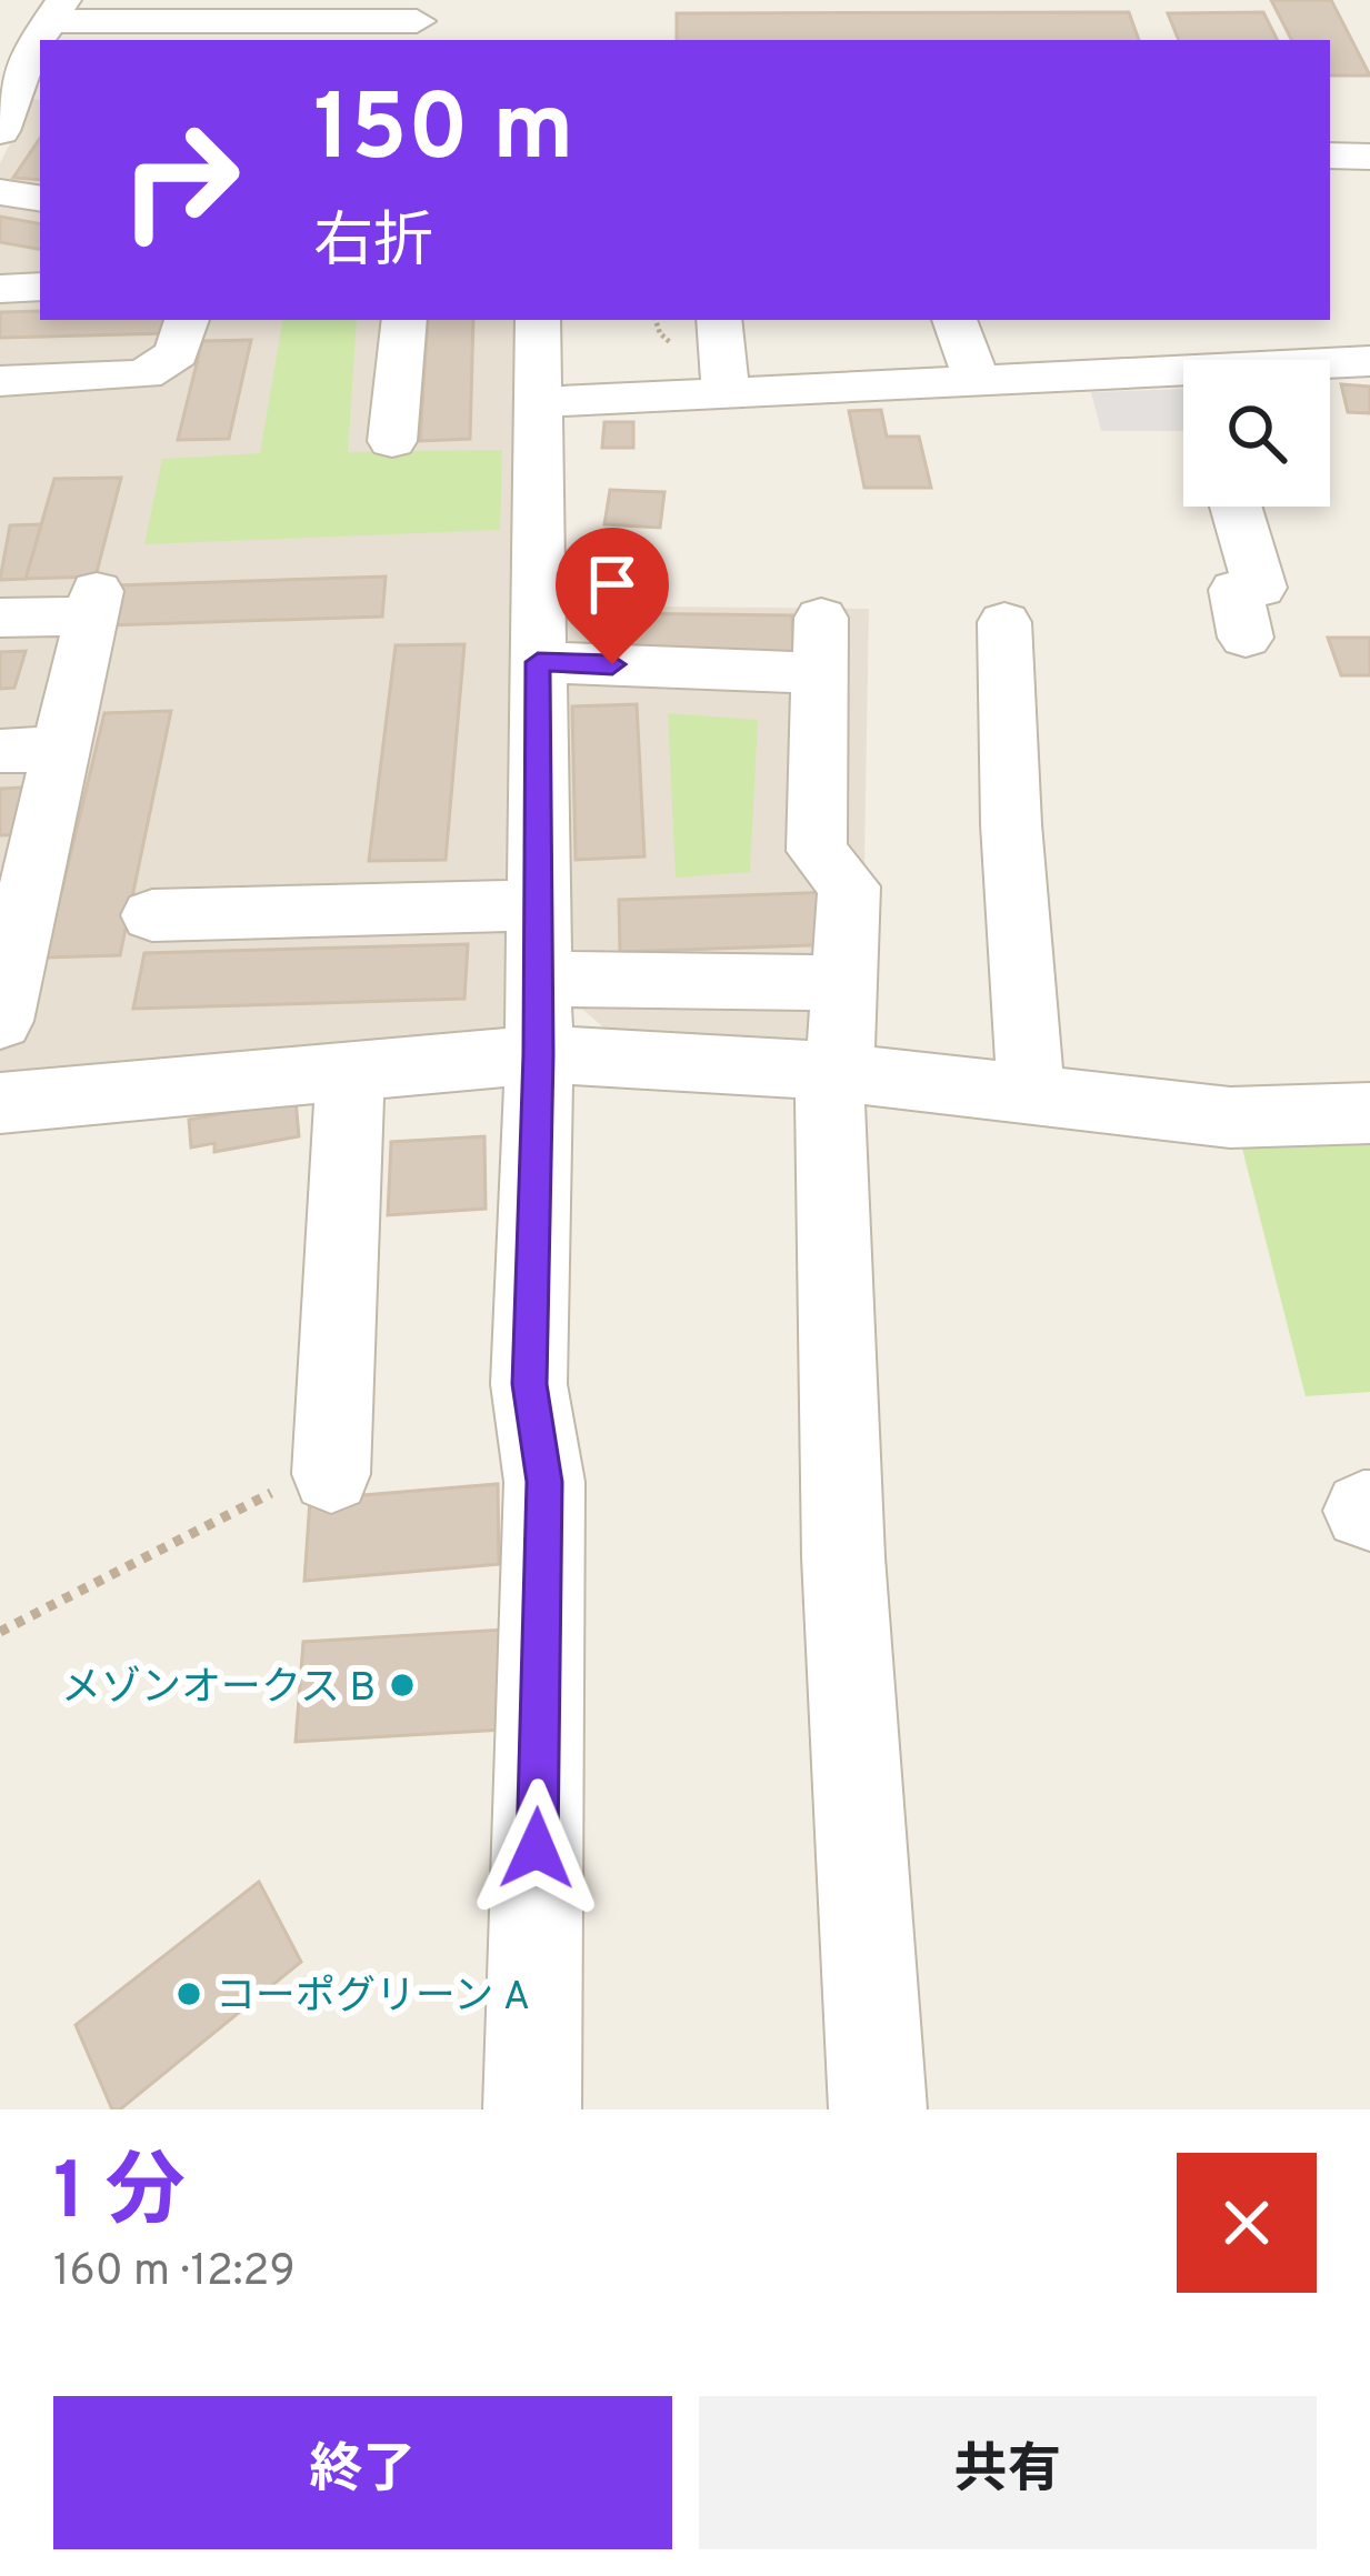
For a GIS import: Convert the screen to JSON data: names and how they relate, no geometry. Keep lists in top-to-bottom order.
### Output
{
  "places": ["メゾンオークス B", "コーポグリーン A"],
  "page": {
    "turn": ["150 m", "右折"],
    "heading": ["1 分", "160 m · 12:29"],
    "buttons": ["終了", "共有"]
  }
}
